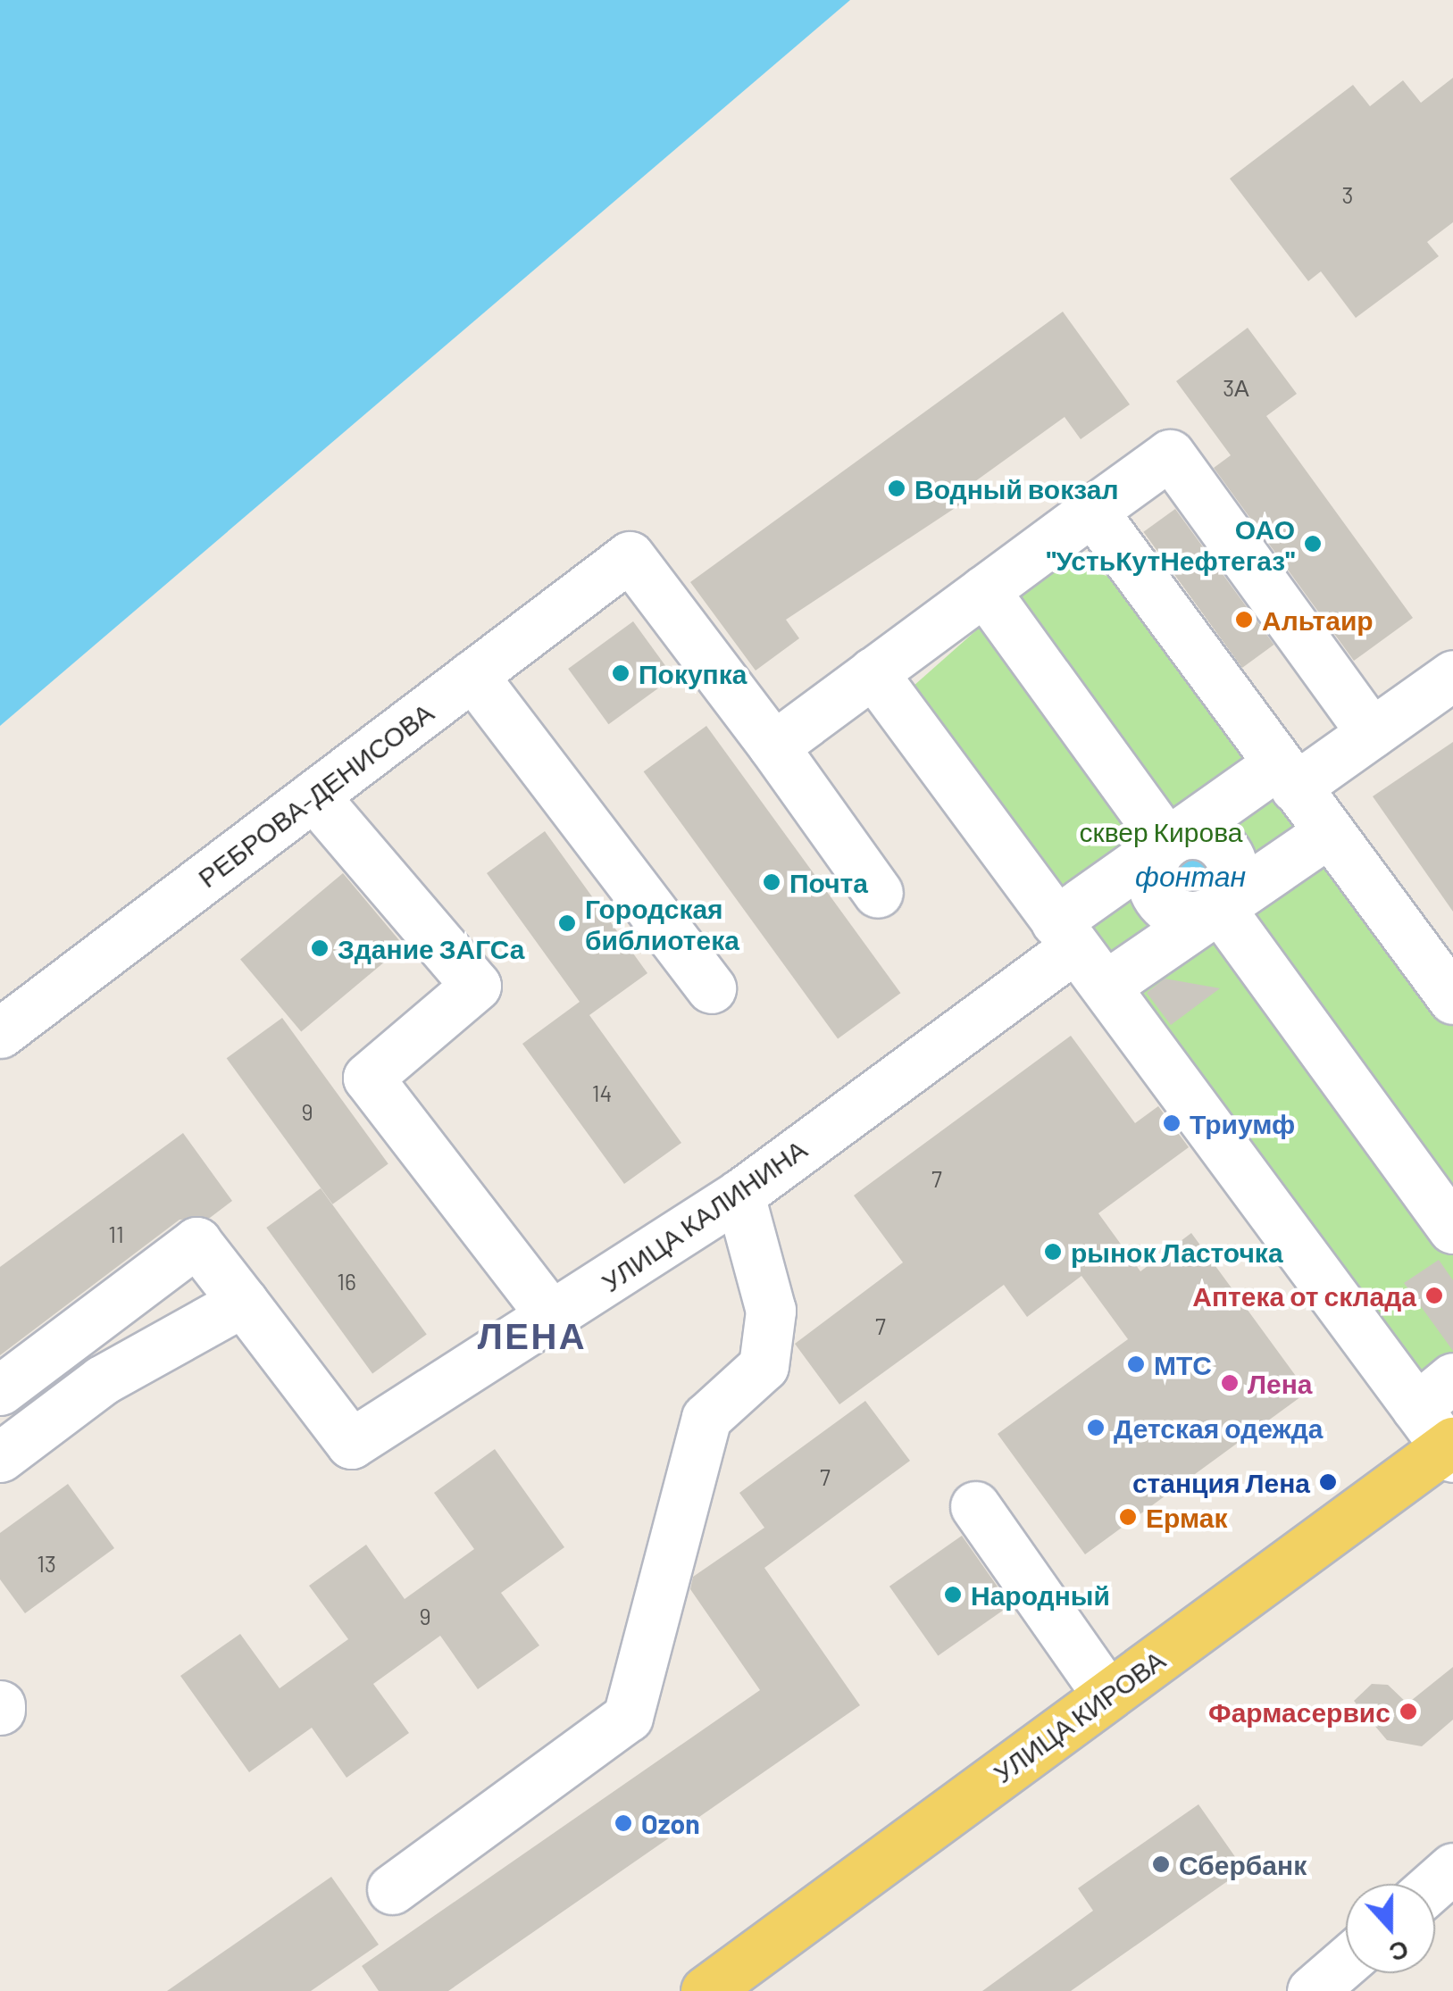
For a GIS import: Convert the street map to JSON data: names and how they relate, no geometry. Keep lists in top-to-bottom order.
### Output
{
  "streets": {
    "main road": ["УЛИЦА КИРОВА"],
    "street": ["РЕБРОВА-ДЕНИСОВА", "УЛИЦА КАЛИНИНА"]
  },
  "districts": ["ЛЕНА"],
  "water": ["фонтан"],
  "parks": ["сквер Кирова"],
  "places": [
    "Водный вокзал",
    "ОАО \"УстьКутНефтегаз\"",
    "Альтаир",
    "Покупка",
    "Почта",
    "Городская библиотека",
    "Здание ЗАГСа",
    "Триумф",
    "рынок Ласточка",
    "Аптека от склада",
    "МТС",
    "Лена",
    "Детская одежда",
    "станция Лена",
    "Ермак",
    "Народный",
    "Фармасервис",
    "Ozon",
    "Сбербанк"
  ],
  "house_numbers": [
    "3",
    "3А",
    "14",
    "9",
    "7",
    "11",
    "16",
    "7",
    "7",
    "13",
    "9"
  ],
  "north": "bottom"
}
